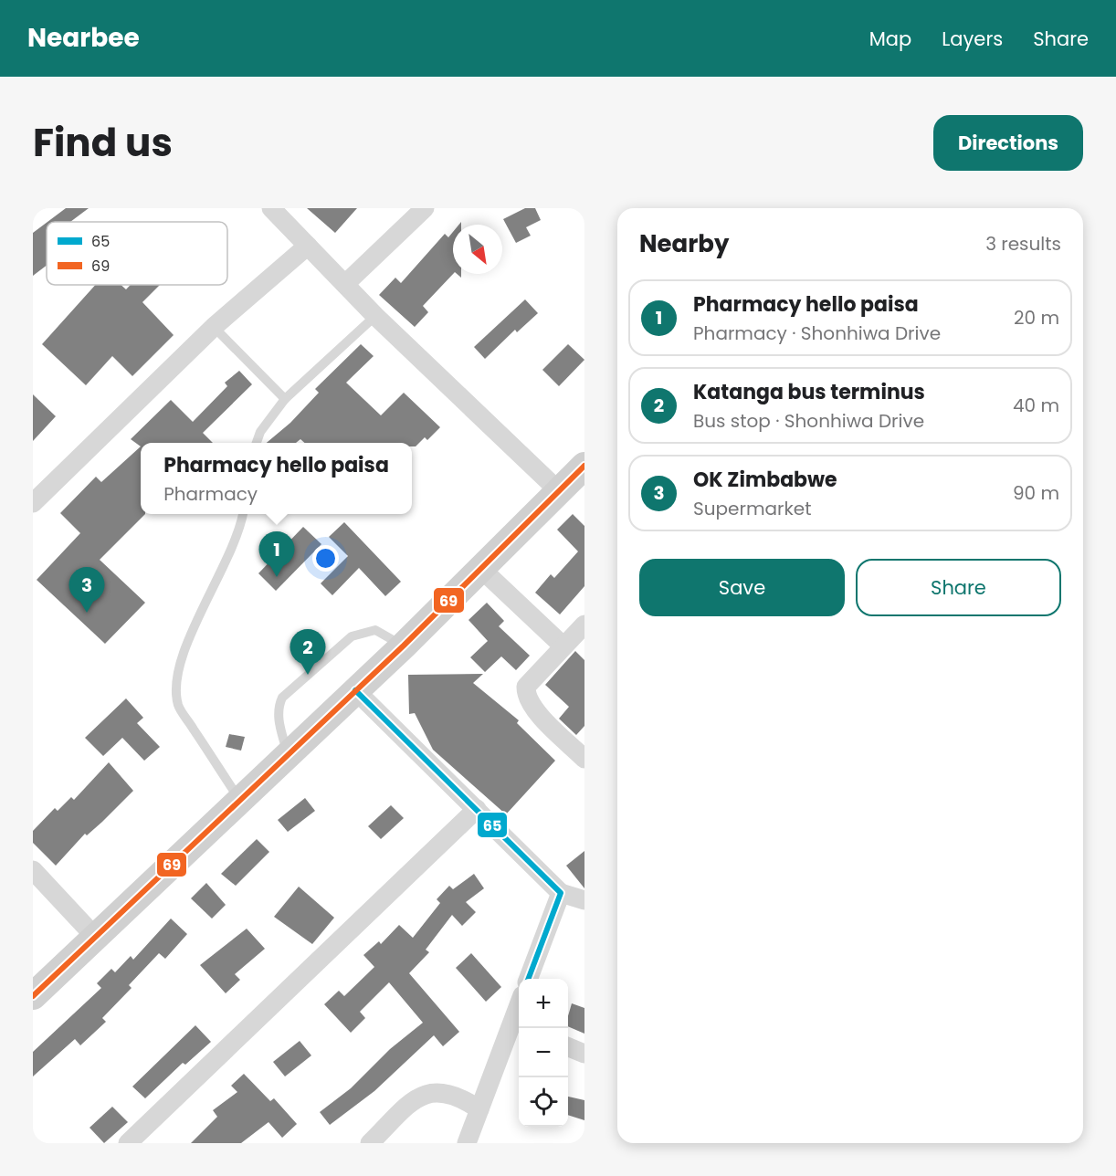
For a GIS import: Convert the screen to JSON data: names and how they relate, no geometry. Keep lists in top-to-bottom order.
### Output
{
  "lines": ["transit line 69", "transit line 65"],
  "legend": ["65", "69"],
  "north": "bottom right",
  "page": {
    "header": "Nearbee",
    "nav": ["Map", "Layers", "Share"],
    "title": "Find us",
    "buttons": [
      "Directions",
      ["Save", "Share"]
    ],
    "heading": ["Nearby", "3 results"],
    "list": [
      {
        "mark": "1",
        "name": "Pharmacy hello paisa",
        "note": "Pharmacy · Shonhiwa Drive",
        "value": "20 m"
      },
      {
        "mark": "2",
        "name": "Katanga bus terminus",
        "note": "Bus stop · Shonhiwa Drive",
        "value": "40 m"
      },
      {
        "mark": "3",
        "name": "OK Zimbabwe",
        "note": "Supermarket",
        "value": "90 m"
      }
    ],
    "popup": ["Pharmacy hello paisa", "Pharmacy"],
    "pins": ["1", "3", "2"],
    "map_buttons": ["+", "−"]
  }
}
